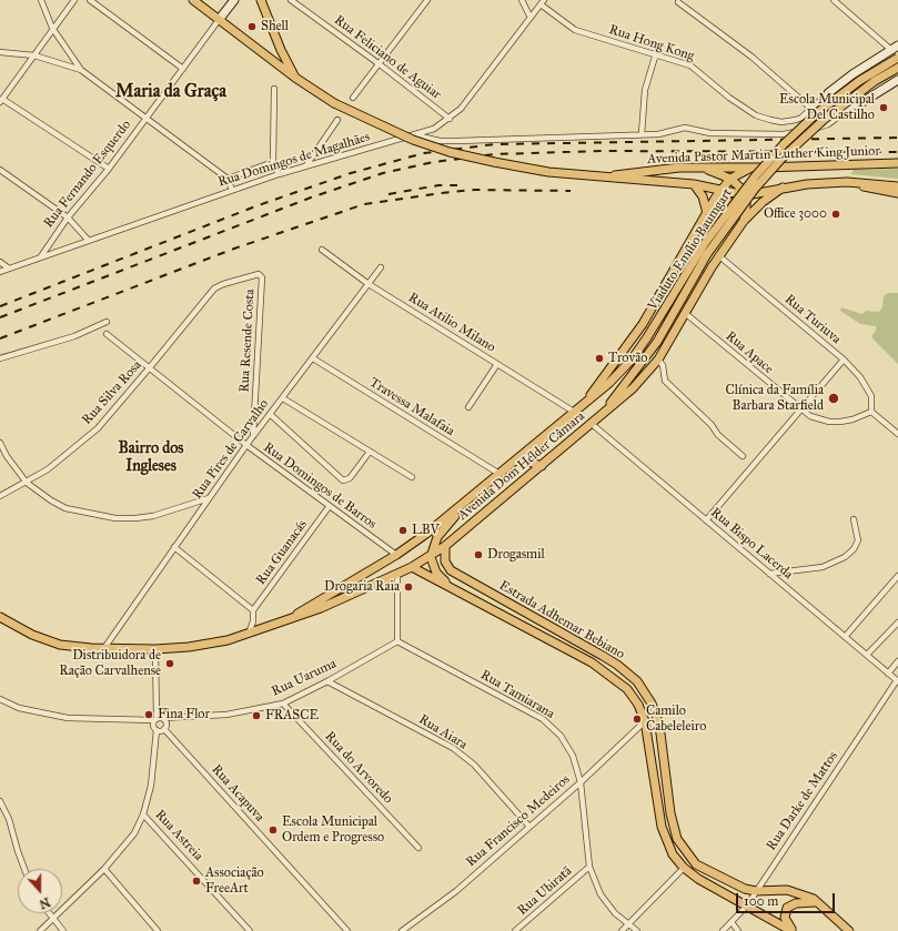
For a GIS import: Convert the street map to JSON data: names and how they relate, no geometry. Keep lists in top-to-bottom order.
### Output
{
  "streets": {
    "main road": [
      "Avenida Pastor Martin Luther King Junior",
      "Viaduto Emílio Baumgart",
      "Avenida Dom Hélder Câmara",
      "Estrada Adhemar Bebiano"
    ],
    "street": [
      "Rua Hong Kong",
      "Rua Feliciano de Aguiar",
      "Rua Domingos de Magalhães",
      "Rua Fernando Esquerdo",
      "Rua Turiuva",
      "Rua Atilio Milano",
      "Rua Resende Costa",
      "Rua Apace",
      "Rua Silva Rosa",
      "Travessa Malafaia",
      "Rua Pires de Carvalho",
      "Rua Domingos de Barros",
      "Rua Bispo Lacerda",
      "Rua Guanacás",
      "Rua Uaruma",
      "Rua Tamiarana",
      "Rua Aiara",
      "Rua do Arvoredo",
      "Rua Acapuva",
      "Rua Darke de Mattos",
      "Rua Francisco Medeiros",
      "Rua Astreia",
      "Rua Ubiratã"
    ]
  },
  "crossings": [
    ["Rua Hong Kong", "Rua Domingos de Magalhães"],
    ["Rua Feliciano de Aguiar", "Rua Domingos de Magalhães"],
    ["Avenida Pastor Martin Luther King Junior", "Rua Fernando Esquerdo"],
    ["Avenida Pastor Martin Luther King Junior", "Avenida Dom Hélder Câmara"],
    ["Rua Domingos de Magalhães", "Rua Fernando Esquerdo"],
    ["Viaduto Emílio Baumgart", "Avenida Dom Hélder Câmara"],
    ["Rua Turiuva", "Rua Apace"],
    ["Rua Turiuva", "Avenida Dom Hélder Câmara"],
    ["Rua Atilio Milano", "Rua Pires de Carvalho"],
    ["Rua Atilio Milano", "Avenida Dom Hélder Câmara"],
    ["Rua Resende Costa", "Rua Silva Rosa"],
    ["Rua Resende Costa", "Rua Pires de Carvalho"],
    ["Rua Apace", "Avenida Dom Hélder Câmara"],
    ["Rua Silva Rosa", "Rua Domingos de Barros"],
    ["Travessa Malafaia", "Rua Pires de Carvalho"],
    ["Travessa Malafaia", "Avenida Dom Hélder Câmara"],
    ["Rua Pires de Carvalho", "Avenida Dom Hélder Câmara"],
    ["Rua Pires de Carvalho", "Rua Domingos de Barros"],
    ["Avenida Dom Hélder Câmara", "Rua Domingos de Barros"],
    ["Avenida Dom Hélder Câmara", "Rua Bispo Lacerda"],
    ["Avenida Dom Hélder Câmara", "Estrada Adhemar Bebiano"],
    ["Rua Domingos de Barros", "Rua Guanacás"],
    ["Rua Bispo Lacerda", "Rua Darke de Mattos"],
    ["Estrada Adhemar Bebiano", "Rua Darke de Mattos"],
    ["Estrada Adhemar Bebiano", "Rua Francisco Medeiros"],
    ["Rua Uaruma", "Rua Tamiarana"],
    ["Rua Uaruma", "Rua Aiara"],
    ["Rua Uaruma", "Rua do Arvoredo"],
    ["Rua Tamiarana", "Rua Francisco Medeiros"],
    ["Rua Tamiarana", "Rua Ubiratã"],
    ["Rua Aiara", "Rua Francisco Medeiros"]
  ],
  "districts": ["Maria da Graça", "Bairro dos Ingleses"],
  "places": [
    "Shell",
    "Escola Municipal Del Castilho",
    "Office 3000",
    "Trovão",
    "Clínica da Família Barbara Starfield",
    "LBV",
    "Drogasmil",
    "Drogaria Raia",
    "Distribuidora de Ração Carvalhense",
    "Fina Flor",
    "FRASCE",
    "Camilo Cabeleleiro",
    "Escola Municipal Ordem e Progresso",
    "Associação FreeArt"
  ],
  "scale_bar": "100 m",
  "north": "bottom"
}
